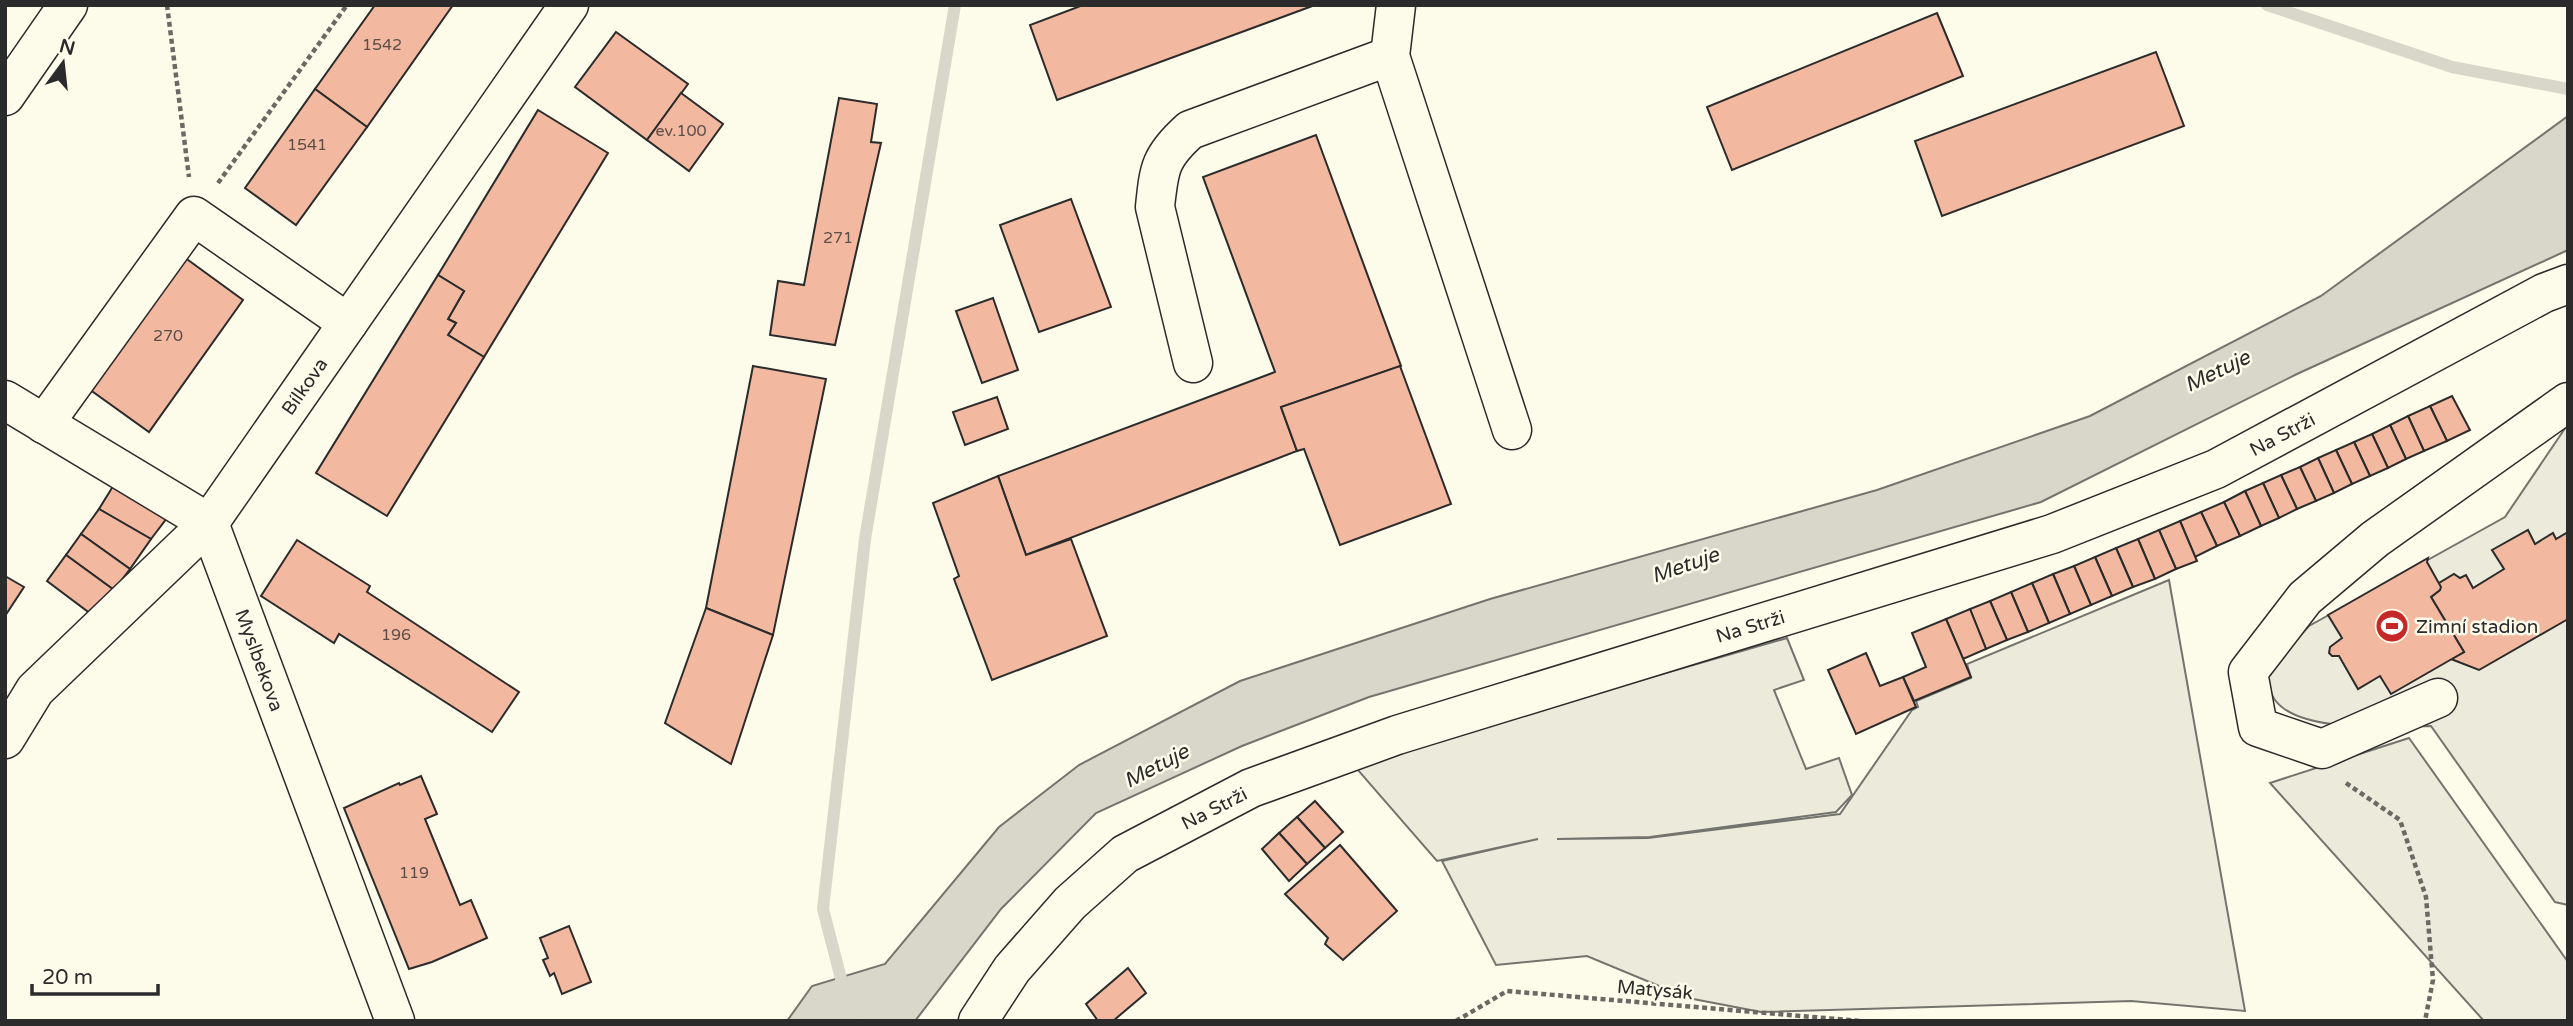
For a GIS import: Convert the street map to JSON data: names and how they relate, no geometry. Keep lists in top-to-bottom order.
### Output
{
  "streets": {
    "street": ["Bílkova", "Na Strži", "Myslbekova"],
    "path": ["Matysák"]
  },
  "crossings": [
    ["Bílkova", "Myslbekova"]
  ],
  "water": ["Metuje"],
  "places": {
    "sports": ["Zimní stadion"]
  },
  "house_numbers": [
    "1542",
    "ev.100",
    "1541",
    "271",
    "270",
    "196",
    "119"
  ],
  "scale_bar": "20 m",
  "north": "top"
}
